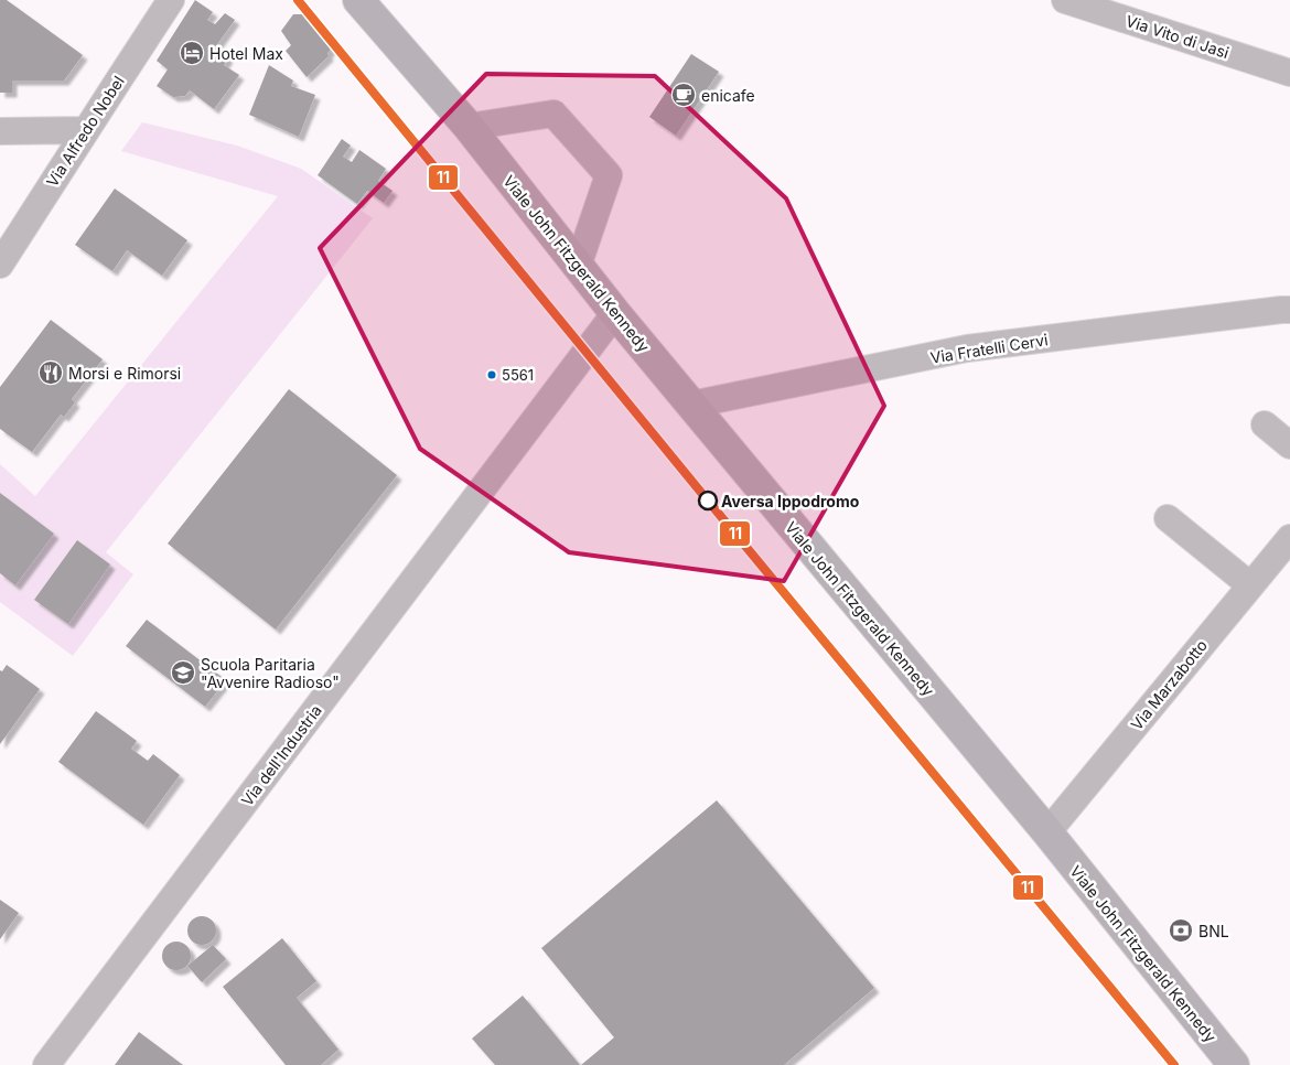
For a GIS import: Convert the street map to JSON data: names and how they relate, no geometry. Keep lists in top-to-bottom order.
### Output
{
  "streets": {
    "main road": ["Viale John Fitzgerald Kennedy"],
    "street": [
      "Via Vito di Jasi",
      "Via Alfredo Nobel",
      "Via Fratelli Cervi",
      "Via Marzabotto",
      "Via dell'Industria"
    ]
  },
  "crossings": [
    ["Viale John Fitzgerald Kennedy", "Via Fratelli Cervi"],
    ["Viale John Fitzgerald Kennedy", "Via Marzabotto"],
    ["Viale John Fitzgerald Kennedy", "Via dell'Industria"]
  ],
  "places": {
    "hotel": ["Hotel Max"],
    "cafe": ["enicafe"],
    "restaurant": ["Morsi e Rimorsi"],
    "other": ["5561", "Aversa Ippodromo"],
    "school or university": ["Scuola Paritaria \"Avvenire Radioso\""],
    "bank": ["BNL"]
  },
  "lines": ["transit line 11"]
}
